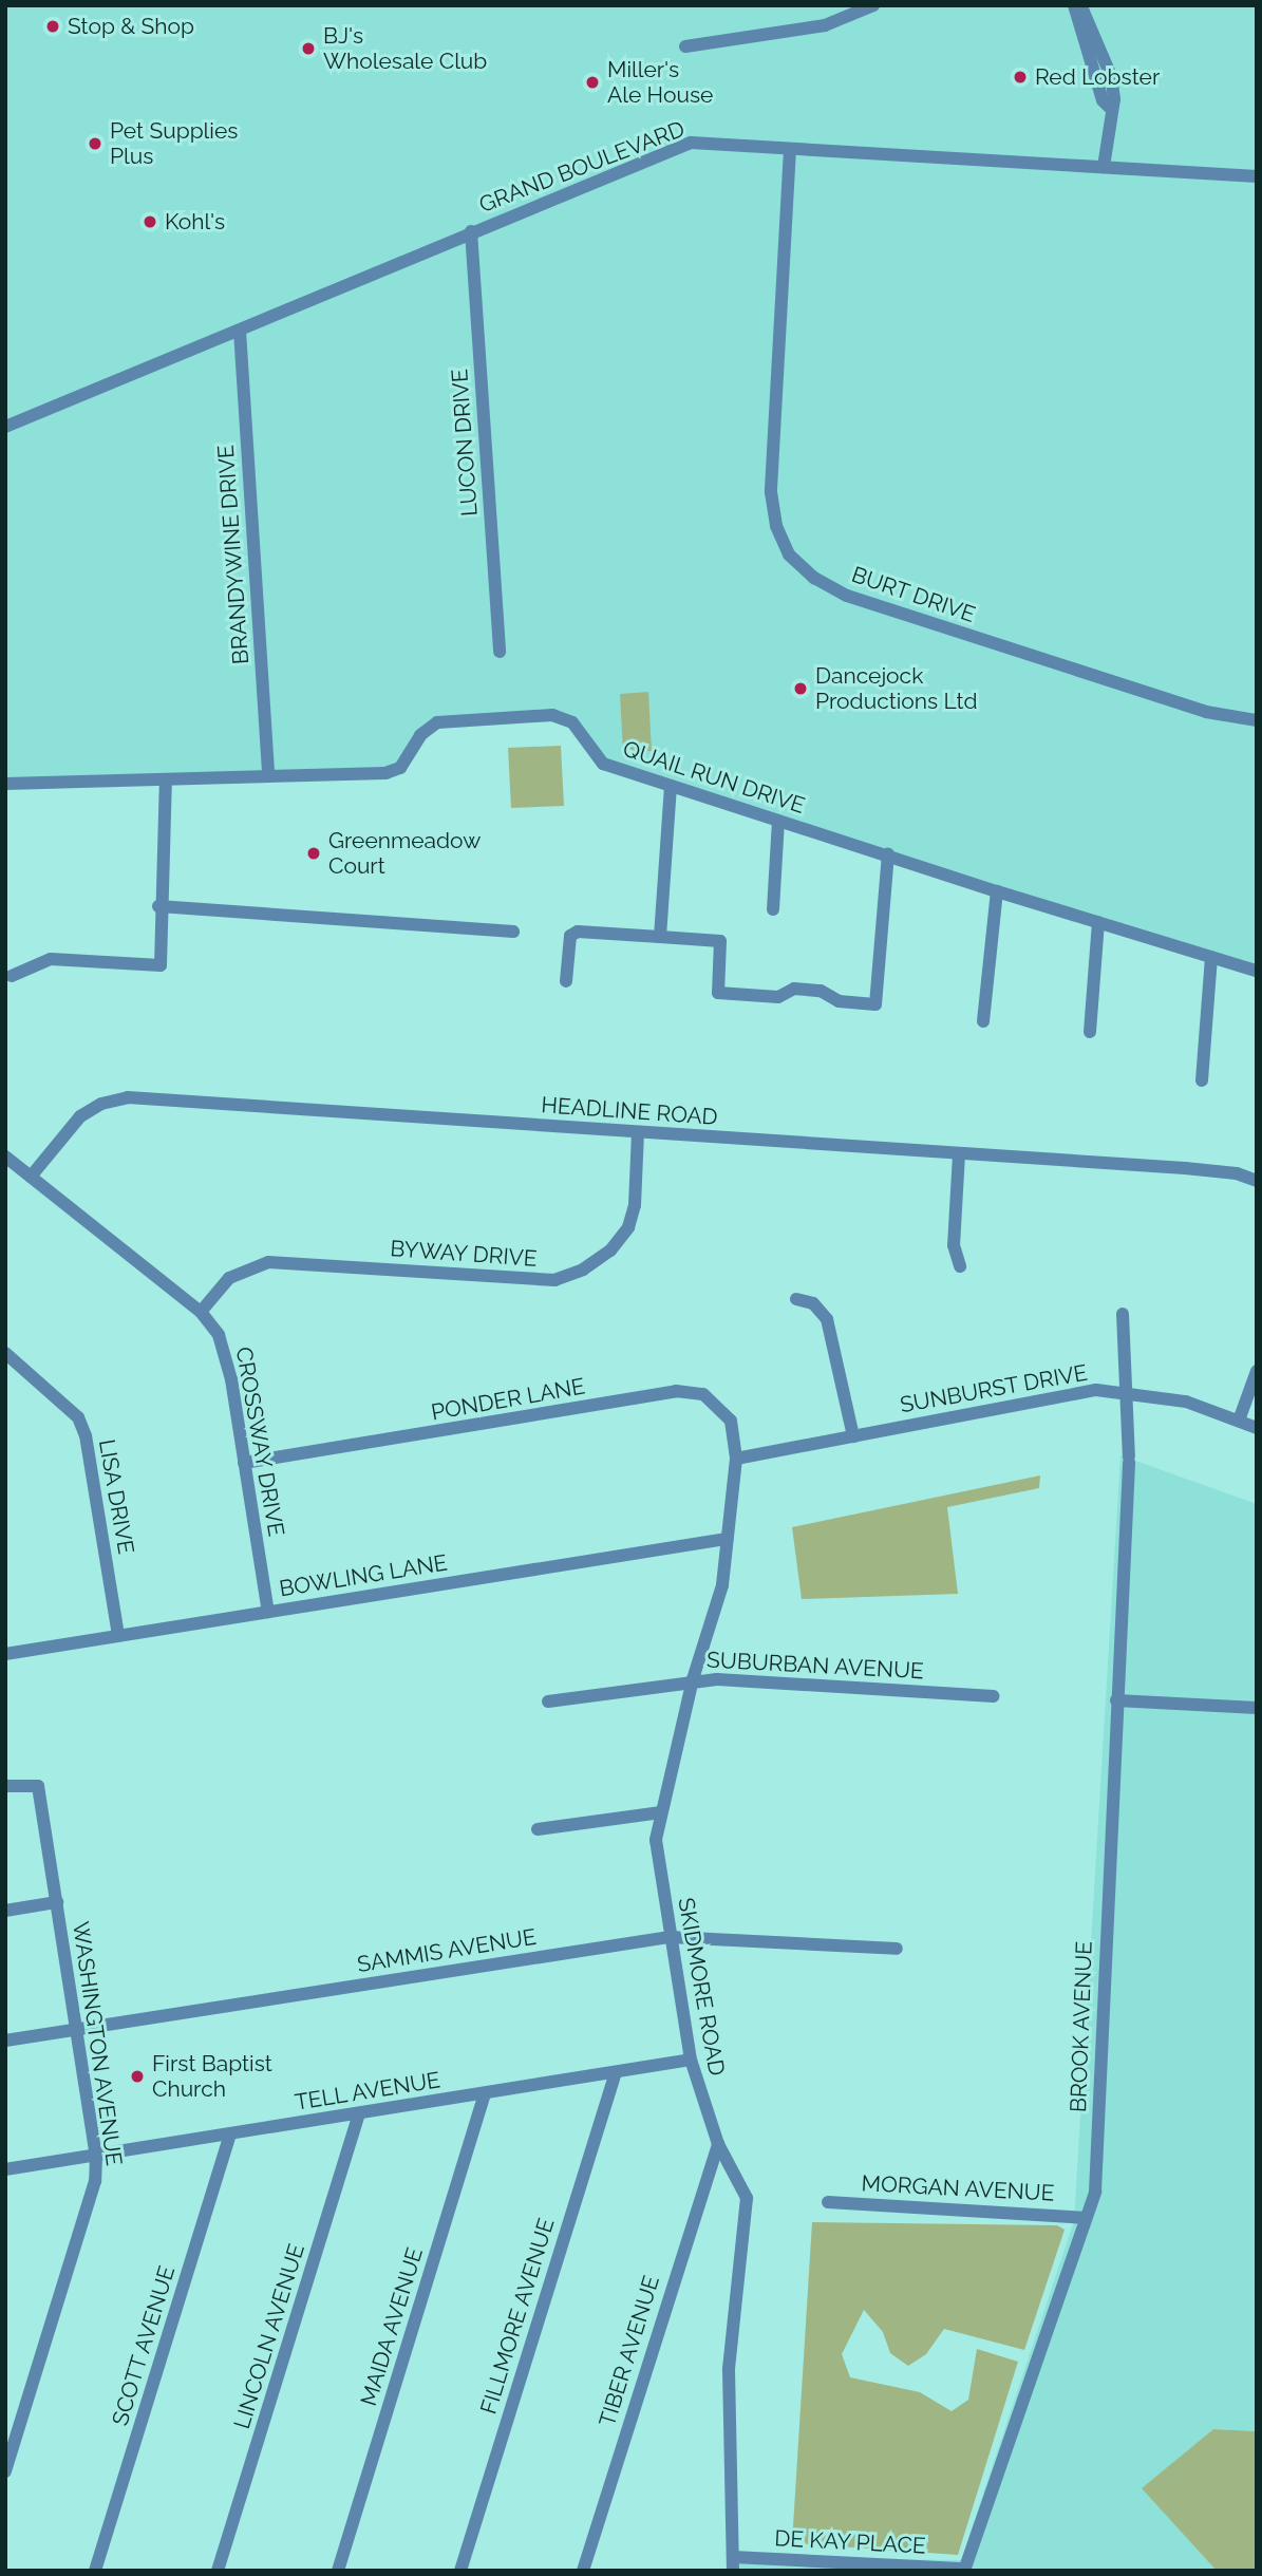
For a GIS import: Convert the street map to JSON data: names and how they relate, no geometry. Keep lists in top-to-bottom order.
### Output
{
  "streets": {
    "street": [
      "GRAND BOULEVARD",
      "LUCON DRIVE",
      "BRANDYWINE DRIVE",
      "BURT DRIVE",
      "QUAIL RUN DRIVE",
      "HEADLINE ROAD",
      "BYWAY DRIVE",
      "SUNBURST DRIVE",
      "PONDER LANE",
      "CROSSWAY DRIVE",
      "LISA DRIVE",
      "BOWLING LANE",
      "SUBURBAN AVENUE",
      "SAMMIS AVENUE",
      "SKIDMORE ROAD",
      "BROOK AVENUE",
      "WASHINGTON AVENUE",
      "TELL AVENUE",
      "MORGAN AVENUE",
      "FILLMORE AVENUE",
      "MAIDA AVENUE",
      "LINCOLN AVENUE",
      "SCOTT AVENUE",
      "TIBER AVENUE",
      "DE KAY PLACE"
    ]
  },
  "crossings": [
    ["GRAND BOULEVARD", "LUCON DRIVE"],
    ["GRAND BOULEVARD", "BRANDYWINE DRIVE"],
    ["GRAND BOULEVARD", "BURT DRIVE"],
    ["BRANDYWINE DRIVE", "QUAIL RUN DRIVE"],
    ["HEADLINE ROAD", "BYWAY DRIVE"],
    ["HEADLINE ROAD", "CROSSWAY DRIVE"],
    ["BYWAY DRIVE", "CROSSWAY DRIVE"],
    ["SUNBURST DRIVE", "PONDER LANE"],
    ["SUNBURST DRIVE", "BROOK AVENUE"],
    ["PONDER LANE", "CROSSWAY DRIVE"],
    ["PONDER LANE", "BOWLING LANE"],
    ["PONDER LANE", "SKIDMORE ROAD"],
    ["CROSSWAY DRIVE", "BOWLING LANE"],
    ["LISA DRIVE", "BOWLING LANE"],
    ["BOWLING LANE", "SKIDMORE ROAD"],
    ["SUBURBAN AVENUE", "SKIDMORE ROAD"],
    ["SAMMIS AVENUE", "SKIDMORE ROAD"],
    ["SAMMIS AVENUE", "WASHINGTON AVENUE"],
    ["SKIDMORE ROAD", "TELL AVENUE"],
    ["SKIDMORE ROAD", "TIBER AVENUE"],
    ["SKIDMORE ROAD", "DE KAY PLACE"],
    ["BROOK AVENUE", "MORGAN AVENUE"],
    ["BROOK AVENUE", "DE KAY PLACE"],
    ["WASHINGTON AVENUE", "TELL AVENUE"],
    ["TELL AVENUE", "FILLMORE AVENUE"],
    ["TELL AVENUE", "MAIDA AVENUE"],
    ["TELL AVENUE", "LINCOLN AVENUE"],
    ["TELL AVENUE", "SCOTT AVENUE"]
  ],
  "places": [
    "Stop & Shop",
    "BJ's Wholesale Club",
    "Red Lobster",
    "Miller's Ale House",
    "Pet Supplies Plus",
    "Kohl's",
    "Dancejock Productions Ltd",
    "Greenmeadow Court",
    "First Baptist Church"
  ]
}
